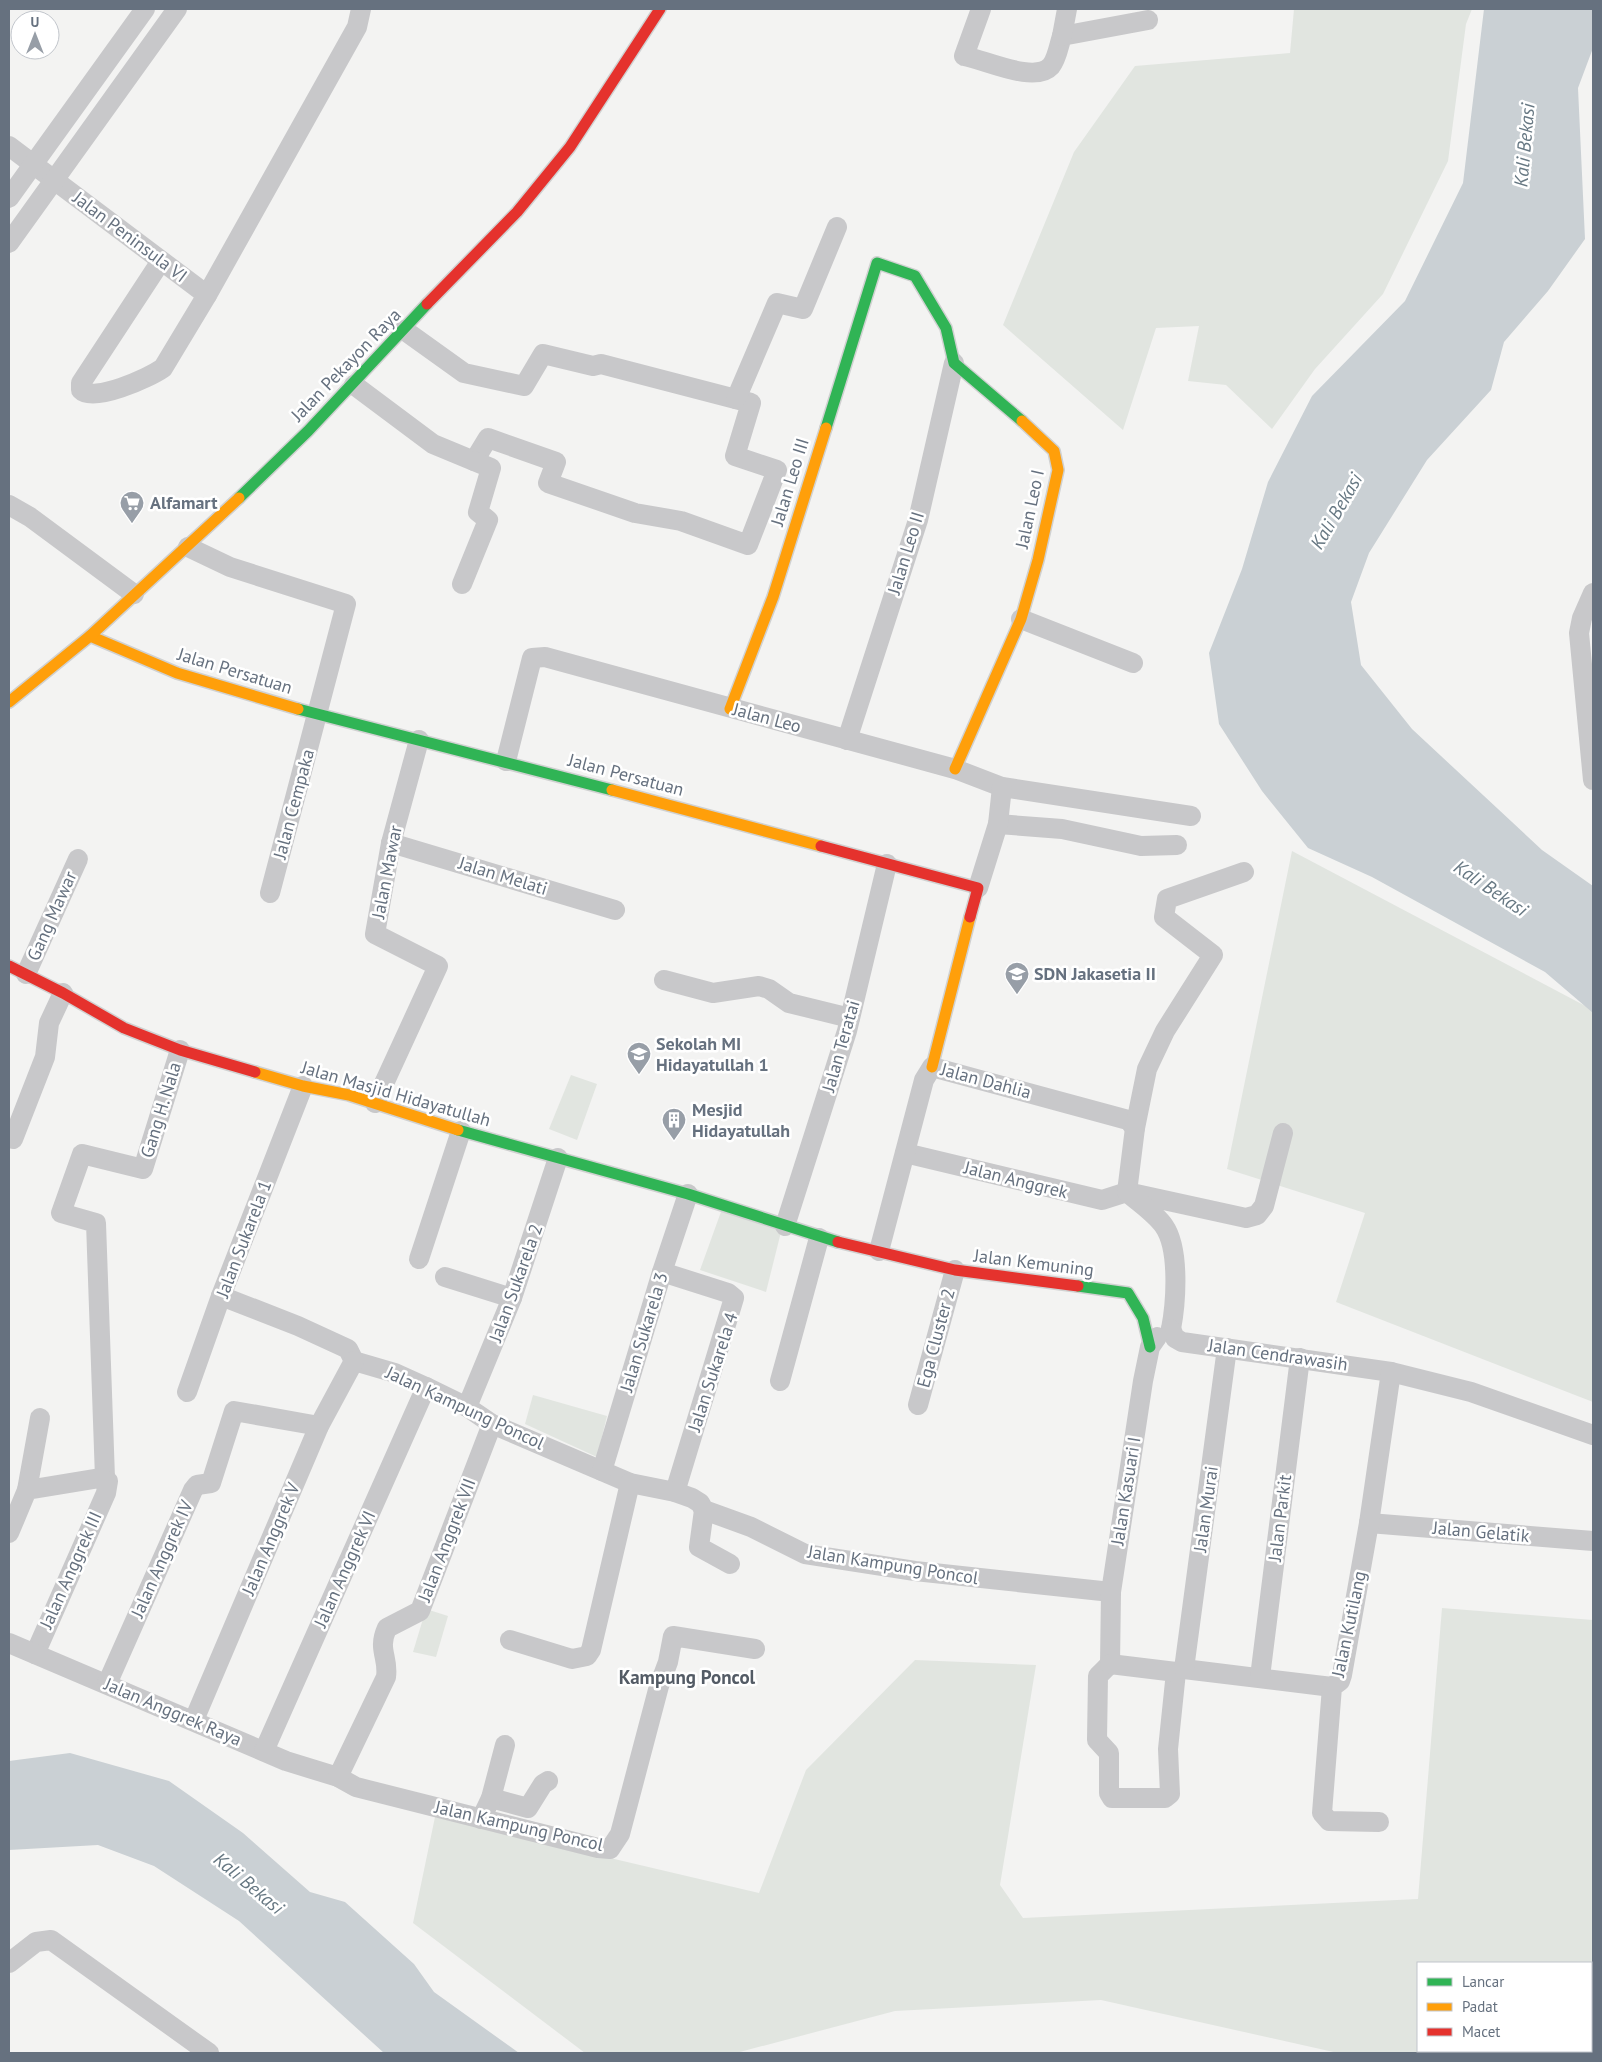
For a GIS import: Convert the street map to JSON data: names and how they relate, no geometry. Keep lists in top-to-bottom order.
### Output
{
  "streets": {
    "street": [
      "Jalan Peninsula VI",
      "Jalan Pekayon Raya",
      "Jalan Leo III",
      "Jalan Leo I",
      "Jalan Leo II",
      "Jalan Persatuan",
      "Jalan Leo",
      "Jalan Cempaka",
      "Jalan Mawar",
      "Jalan Melati",
      "Gang Mawar",
      "Jalan Teratai",
      "Jalan Dahlia",
      "Jalan Masjid Hidayatullah",
      "Gang H. Nala",
      "Jalan Anggrek",
      "Jalan Sukarela 1",
      "Jalan Kemuning",
      "Jalan Sukarela 2",
      "Jalan Sukarela 3",
      "Ega Cluster 2",
      "Jalan Cendrawasih",
      "Jalan Sukarela 4",
      "Jalan Kampung Poncol",
      "Jalan Kasuari I",
      "Jalan Murai",
      "Jalan Parkit",
      "Jalan Gelatik",
      "Jalan Anggrek V",
      "Jalan Anggrek VII",
      "Jalan Anggrek IV",
      "Jalan Anggrek VI",
      "Jalan Anggrek III",
      "Jalan Kutilang",
      "Jalan Anggrek Raya"
    ]
  },
  "crossings": [
    ["Jalan Pekayon Raya", "Jalan Persatuan"],
    ["Jalan Pekayon Raya", "Jalan Cempaka"],
    ["Jalan Leo III", "Jalan Leo I"],
    ["Jalan Leo III", "Jalan Leo II"],
    ["Jalan Leo III", "Jalan Leo"],
    ["Jalan Leo I", "Jalan Leo II"],
    ["Jalan Leo I", "Jalan Leo"],
    ["Jalan Leo II", "Jalan Leo"],
    ["Jalan Persatuan", "Jalan Leo"],
    ["Jalan Persatuan", "Jalan Cempaka"],
    ["Jalan Persatuan", "Jalan Mawar"],
    ["Jalan Persatuan", "Jalan Teratai"],
    ["Jalan Mawar", "Jalan Melati"],
    ["Jalan Mawar", "Jalan Masjid Hidayatullah"],
    ["Gang Mawar", "Jalan Masjid Hidayatullah"],
    ["Jalan Teratai", "Jalan Masjid Hidayatullah"],
    ["Jalan Dahlia", "Jalan Anggrek"],
    ["Jalan Dahlia", "Jalan Kemuning"],
    ["Jalan Masjid Hidayatullah", "Gang H. Nala"],
    ["Jalan Masjid Hidayatullah", "Jalan Sukarela 1"],
    ["Jalan Masjid Hidayatullah", "Jalan Kemuning"],
    ["Jalan Masjid Hidayatullah", "Jalan Sukarela 2"],
    ["Jalan Masjid Hidayatullah", "Jalan Sukarela 3"],
    ["Gang H. Nala", "Jalan Anggrek III"],
    ["Jalan Sukarela 1", "Jalan Kampung Poncol"],
    ["Jalan Kemuning", "Ega Cluster 2"],
    ["Jalan Kemuning", "Jalan Kasuari I"],
    ["Jalan Sukarela 2", "Jalan Kampung Poncol"],
    ["Jalan Sukarela 3", "Jalan Sukarela 4"],
    ["Jalan Sukarela 3", "Jalan Kampung Poncol"],
    ["Jalan Cendrawasih", "Jalan Murai"],
    ["Jalan Cendrawasih", "Jalan Parkit"],
    ["Jalan Cendrawasih", "Jalan Kutilang"],
    ["Jalan Sukarela 4", "Jalan Kampung Poncol"],
    ["Jalan Kampung Poncol", "Jalan Kasuari I"],
    ["Jalan Kampung Poncol", "Jalan Anggrek V"],
    ["Jalan Kampung Poncol", "Jalan Anggrek VII"],
    ["Jalan Kampung Poncol", "Jalan Anggrek VI"],
    ["Jalan Kampung Poncol", "Jalan Anggrek Raya"],
    ["Jalan Kasuari I", "Jalan Murai"],
    ["Jalan Gelatik", "Jalan Kutilang"],
    ["Jalan Anggrek V", "Jalan Anggrek IV"],
    ["Jalan Anggrek V", "Jalan Anggrek Raya"],
    ["Jalan Anggrek VII", "Jalan Anggrek Raya"],
    ["Jalan Anggrek IV", "Jalan Anggrek Raya"],
    ["Jalan Anggrek VI", "Jalan Anggrek Raya"],
    ["Jalan Anggrek III", "Jalan Anggrek Raya"]
  ],
  "districts": ["Kampung Poncol"],
  "water": ["Kali Bekasi"],
  "places": {
    "supermarket": ["Alfamart"],
    "school or university": ["SDN Jakasetia II", "Sekolah MI Hidayatullah 1"],
    "building": ["Mesjid Hidayatullah"]
  },
  "legend": ["Lancar", "Padat", "Macet"],
  "north": "top"
}
